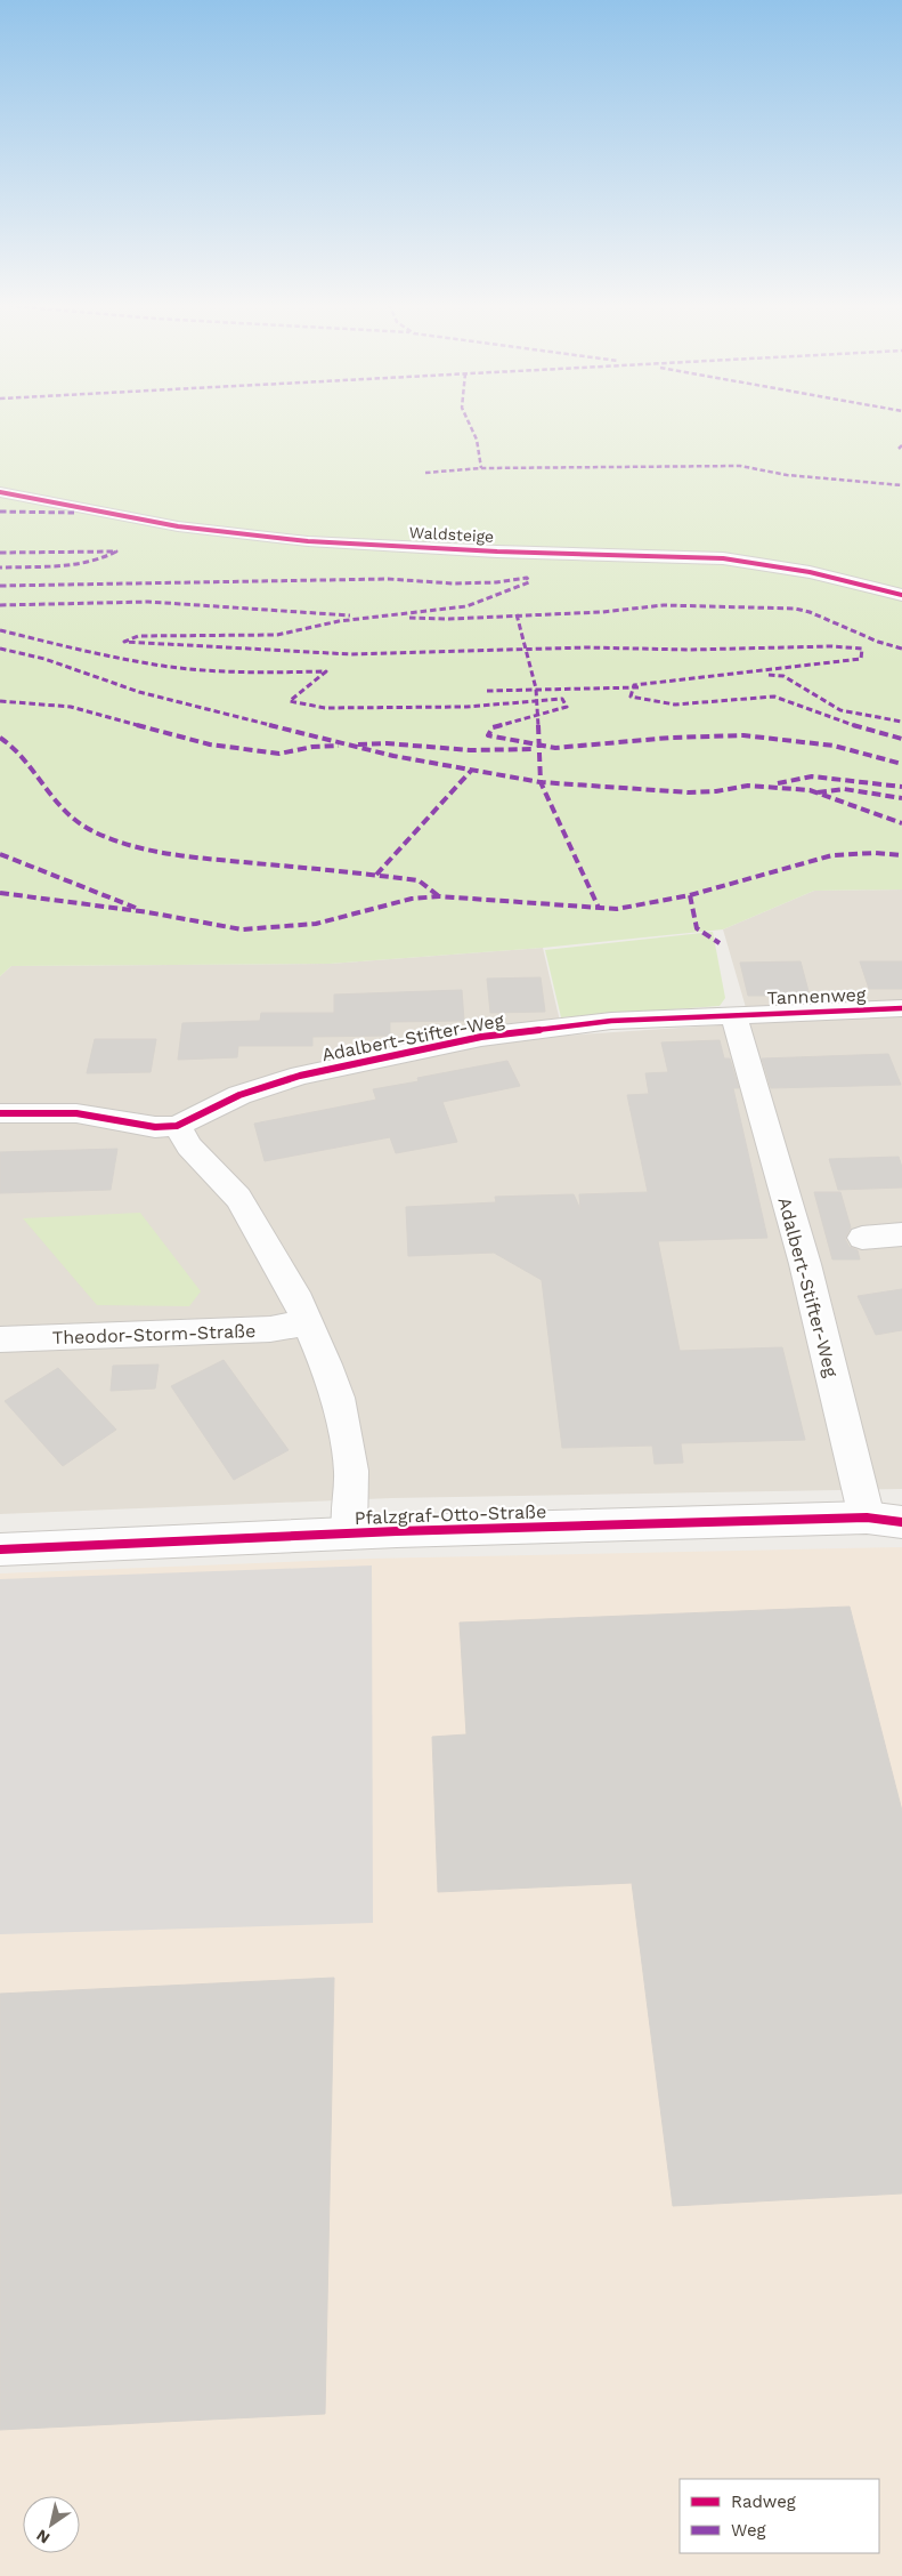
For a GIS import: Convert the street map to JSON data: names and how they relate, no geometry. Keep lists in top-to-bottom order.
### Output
{
  "streets": {
    "street": [
      "Waldsteige",
      "Tannenweg",
      "Adalbert-Stifter-Weg",
      "Theodor-Storm-Straße",
      "Pfalzgraf-Otto-Straße"
    ]
  },
  "crossings": [
    ["Tannenweg", "Adalbert-Stifter-Weg"],
    ["Adalbert-Stifter-Weg", "Pfalzgraf-Otto-Straße"]
  ],
  "legend": ["Radweg", "Weg"],
  "north": "bottom left"
}
